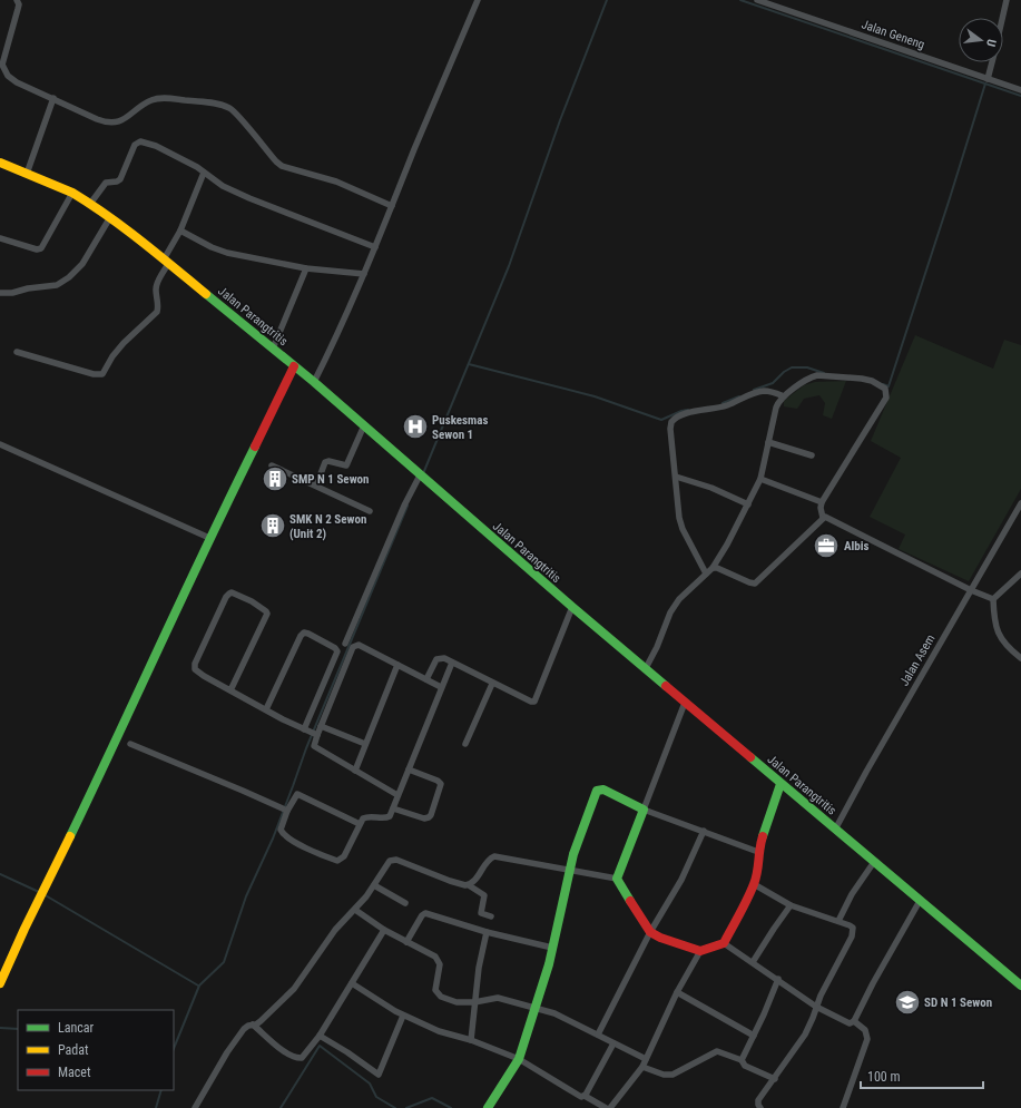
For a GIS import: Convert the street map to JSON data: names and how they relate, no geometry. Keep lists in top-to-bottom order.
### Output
{
  "streets": {
    "street": ["Jalan Geneng", "Jalan Parangtritis", "Jalan Asem"]
  },
  "crossings": [
    ["Jalan Parangtritis", "Jalan Asem"]
  ],
  "places": {
    "hospital": ["Puskesmas Sewon 1"],
    "building": ["SMP N 1 Sewon", "SMK N 2 Sewon (Unit 2)"],
    "office": ["Albis"],
    "school or university": ["SD N 1 Sewon"]
  },
  "legend": ["Lancar", "Padat", "Macet"],
  "scale_bar": "100 m",
  "north": "right"
}
